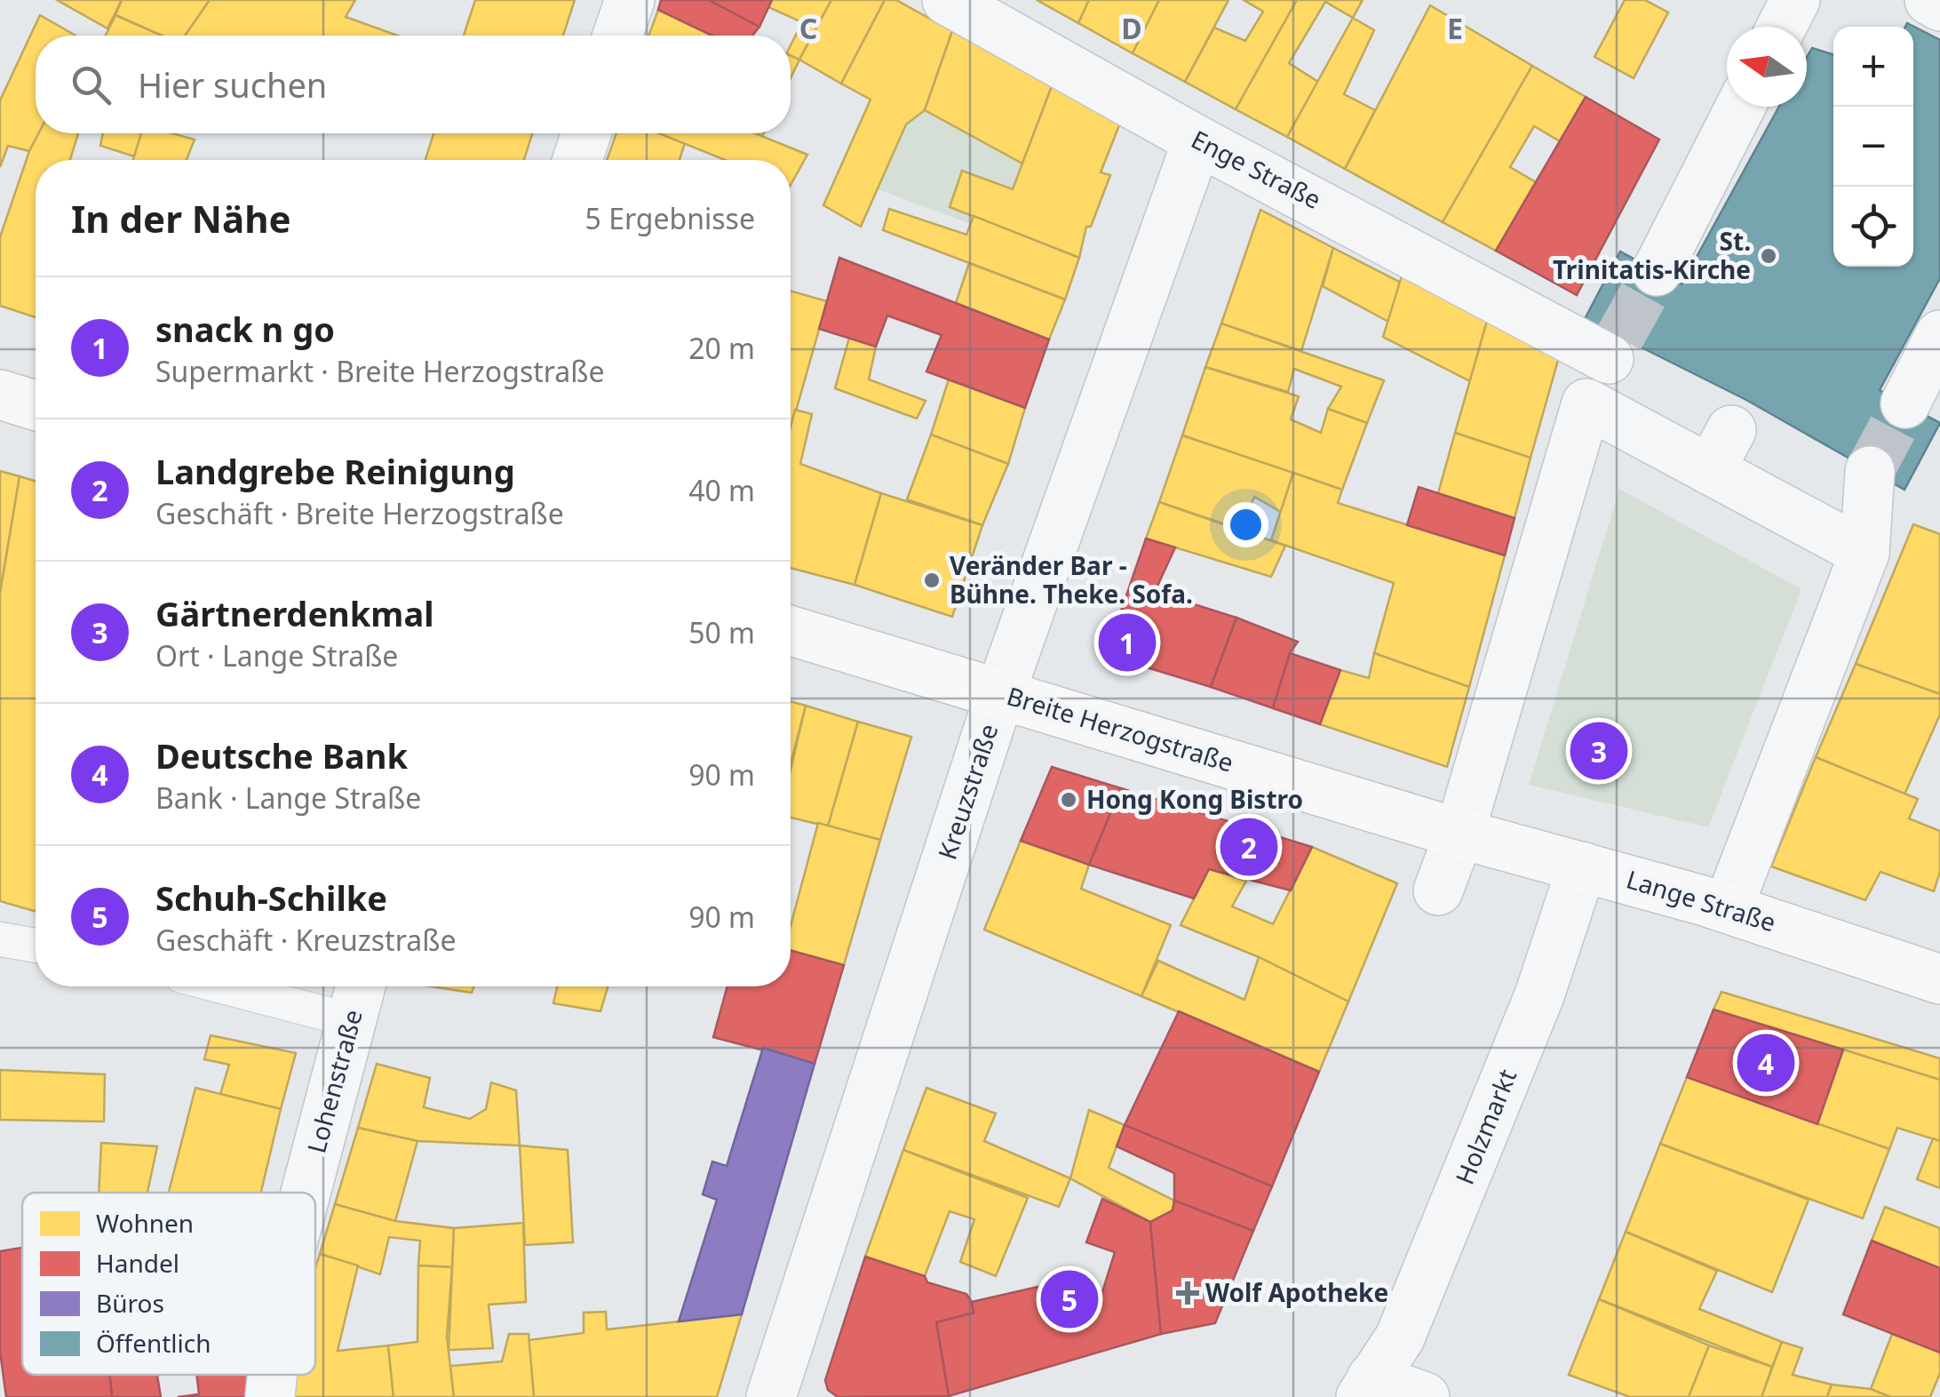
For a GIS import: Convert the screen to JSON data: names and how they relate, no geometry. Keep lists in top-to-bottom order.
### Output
{
  "streets": {
    "street": [
      "Enge Straße",
      "Breite Herzogstraße",
      "Kreuzstraße",
      "Lange Straße",
      "Lohenstraße",
      "Holzmarkt"
    ]
  },
  "crossings": [
    ["Enge Straße", "Kreuzstraße"],
    ["Breite Herzogstraße", "Kreuzstraße"],
    ["Breite Herzogstraße", "Lange Straße"],
    ["Lange Straße", "Holzmarkt"]
  ],
  "places": {
    "other": ["St. Trinitatis-Kirche", "Veränder Bar - Bühne. Theke. Sofa.", "Hong Kong Bistro"],
    "health": ["Wolf Apotheke"]
  },
  "legend": [
    "Wohnen",
    "Handel",
    "Büros",
    "Öffentlich"
  ],
  "north": "left",
  "page": {
    "map_buttons": ["+", "−"],
    "search": "Hier suchen",
    "heading": ["In der Nähe", "5 Ergebnisse"],
    "list": [
      {
        "mark": "1",
        "name": "snack n go",
        "note": "Supermarkt · Breite Herzogstraße",
        "value": "20 m"
      },
      {
        "mark": "2",
        "name": "Landgrebe Reinigung",
        "note": "Geschäft · Breite Herzogstraße",
        "value": "40 m"
      },
      {
        "mark": "3",
        "name": "Gärtnerdenkmal",
        "note": "Ort · Lange Straße",
        "value": "50 m"
      },
      {
        "mark": "4",
        "name": "Deutsche Bank",
        "note": "Bank · Lange Straße",
        "value": "90 m"
      },
      {
        "mark": "5",
        "name": "Schuh-Schilke",
        "note": "Geschäft · Kreuzstraße",
        "value": "90 m"
      }
    ],
    "pins": [
      "1",
      "3",
      "2",
      "4",
      "5"
    ]
  },
  "grid": {
    "columns": ["C", "D", "E"]
  }
}
